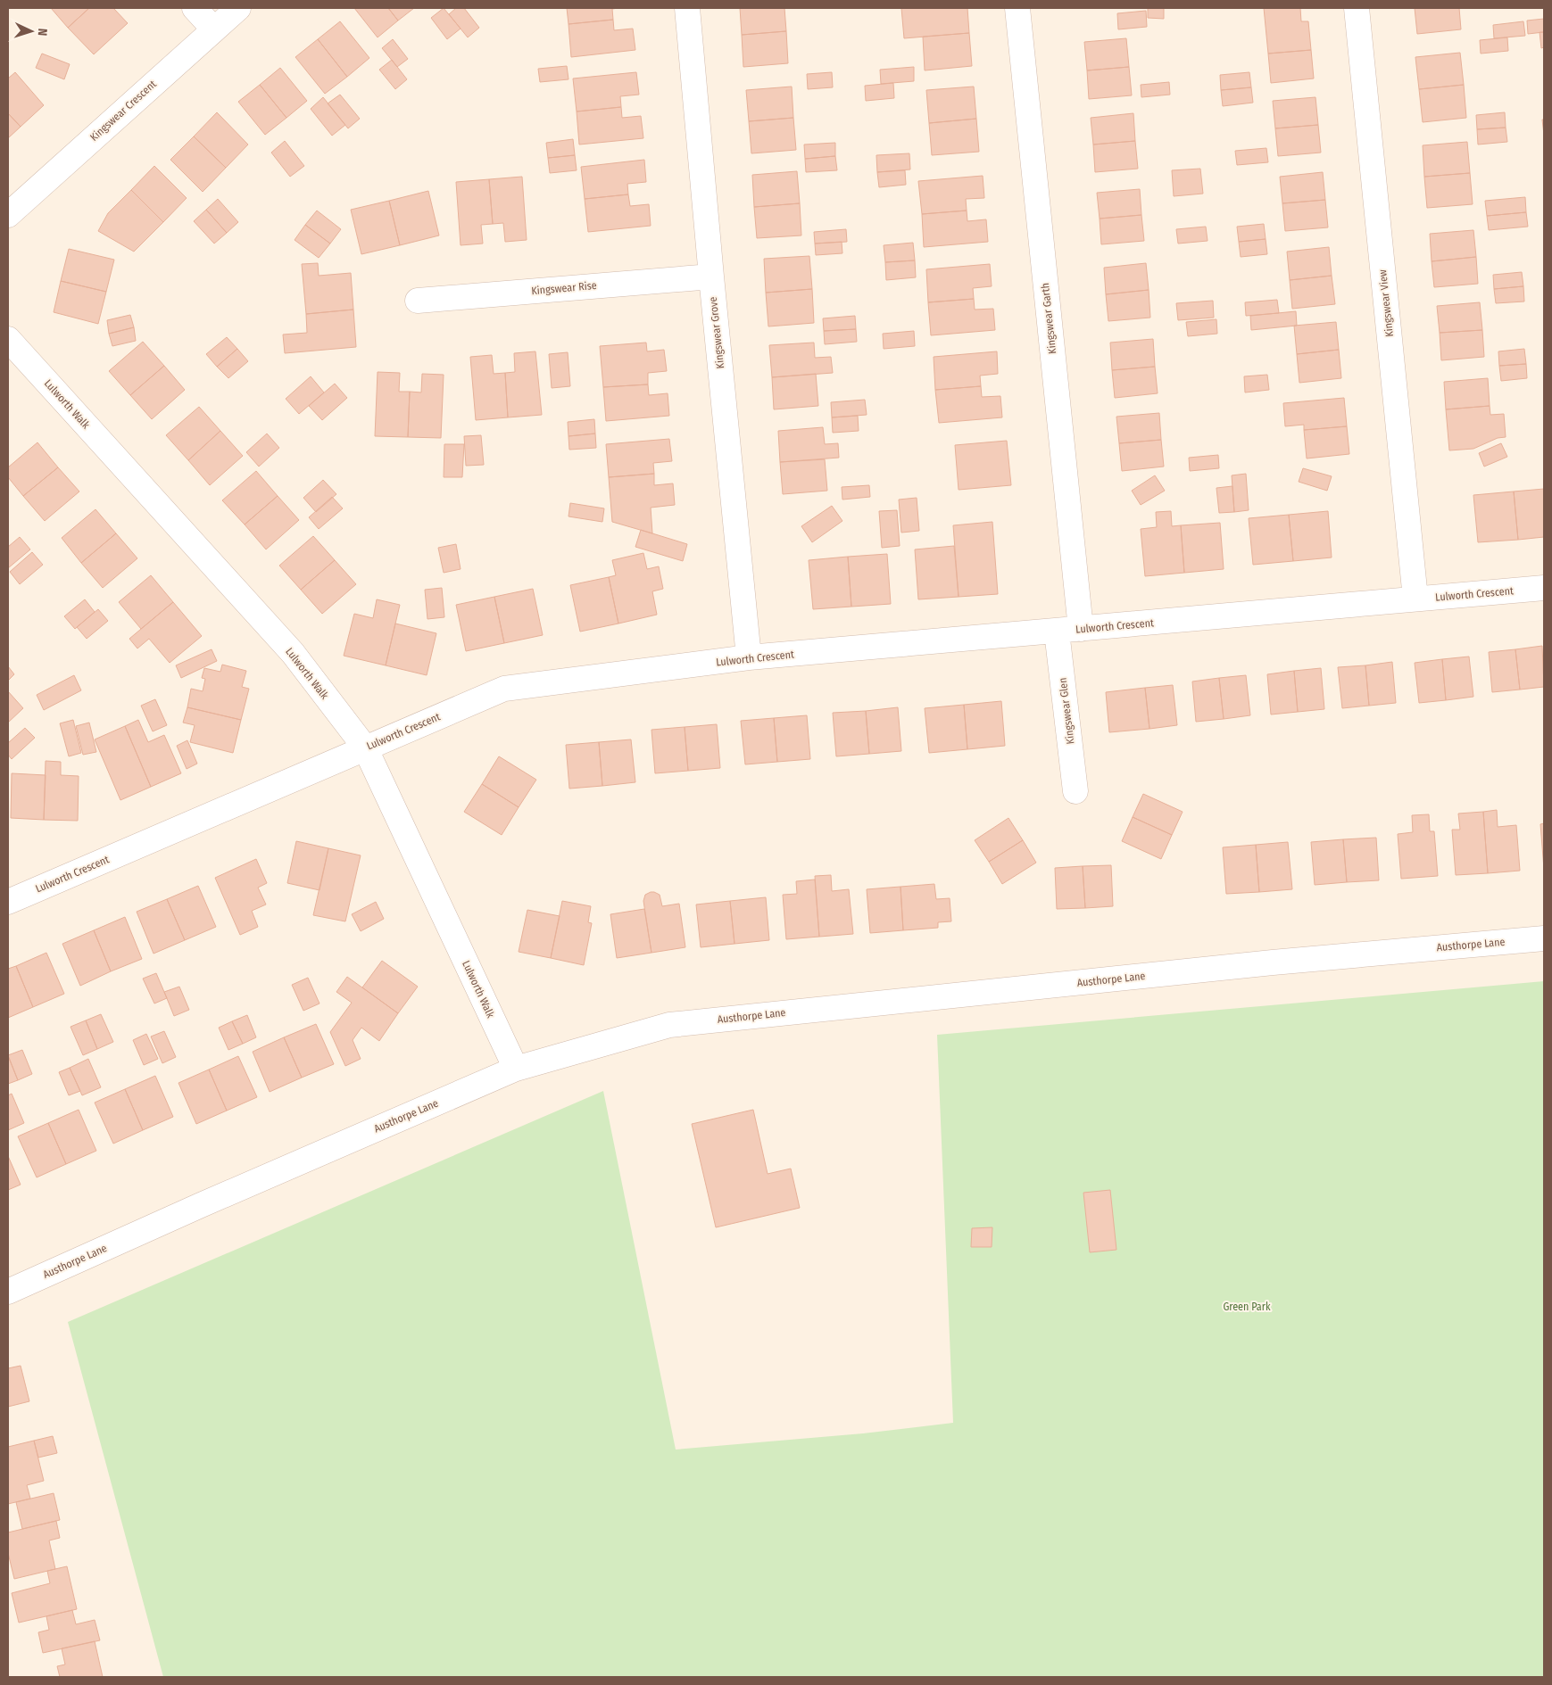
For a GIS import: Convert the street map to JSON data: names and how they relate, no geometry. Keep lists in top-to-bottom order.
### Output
{
  "streets": {
    "street": [
      "Kingswear Crescent",
      "Kingswear Rise",
      "Kingswear View",
      "Kingswear Garth",
      "Kingswear Grove",
      "Lulworth Walk",
      "Lulworth Crescent",
      "Kingswear Glen",
      "Austhorpe Lane"
    ]
  },
  "crossings": [
    ["Kingswear Rise", "Kingswear Grove"],
    ["Kingswear View", "Lulworth Crescent"],
    ["Kingswear Garth", "Lulworth Crescent"],
    ["Kingswear Grove", "Lulworth Crescent"],
    ["Lulworth Walk", "Lulworth Crescent"],
    ["Lulworth Walk", "Austhorpe Lane"],
    ["Lulworth Crescent", "Kingswear Glen"]
  ],
  "parks": ["Green Park"],
  "north": "right"
}
